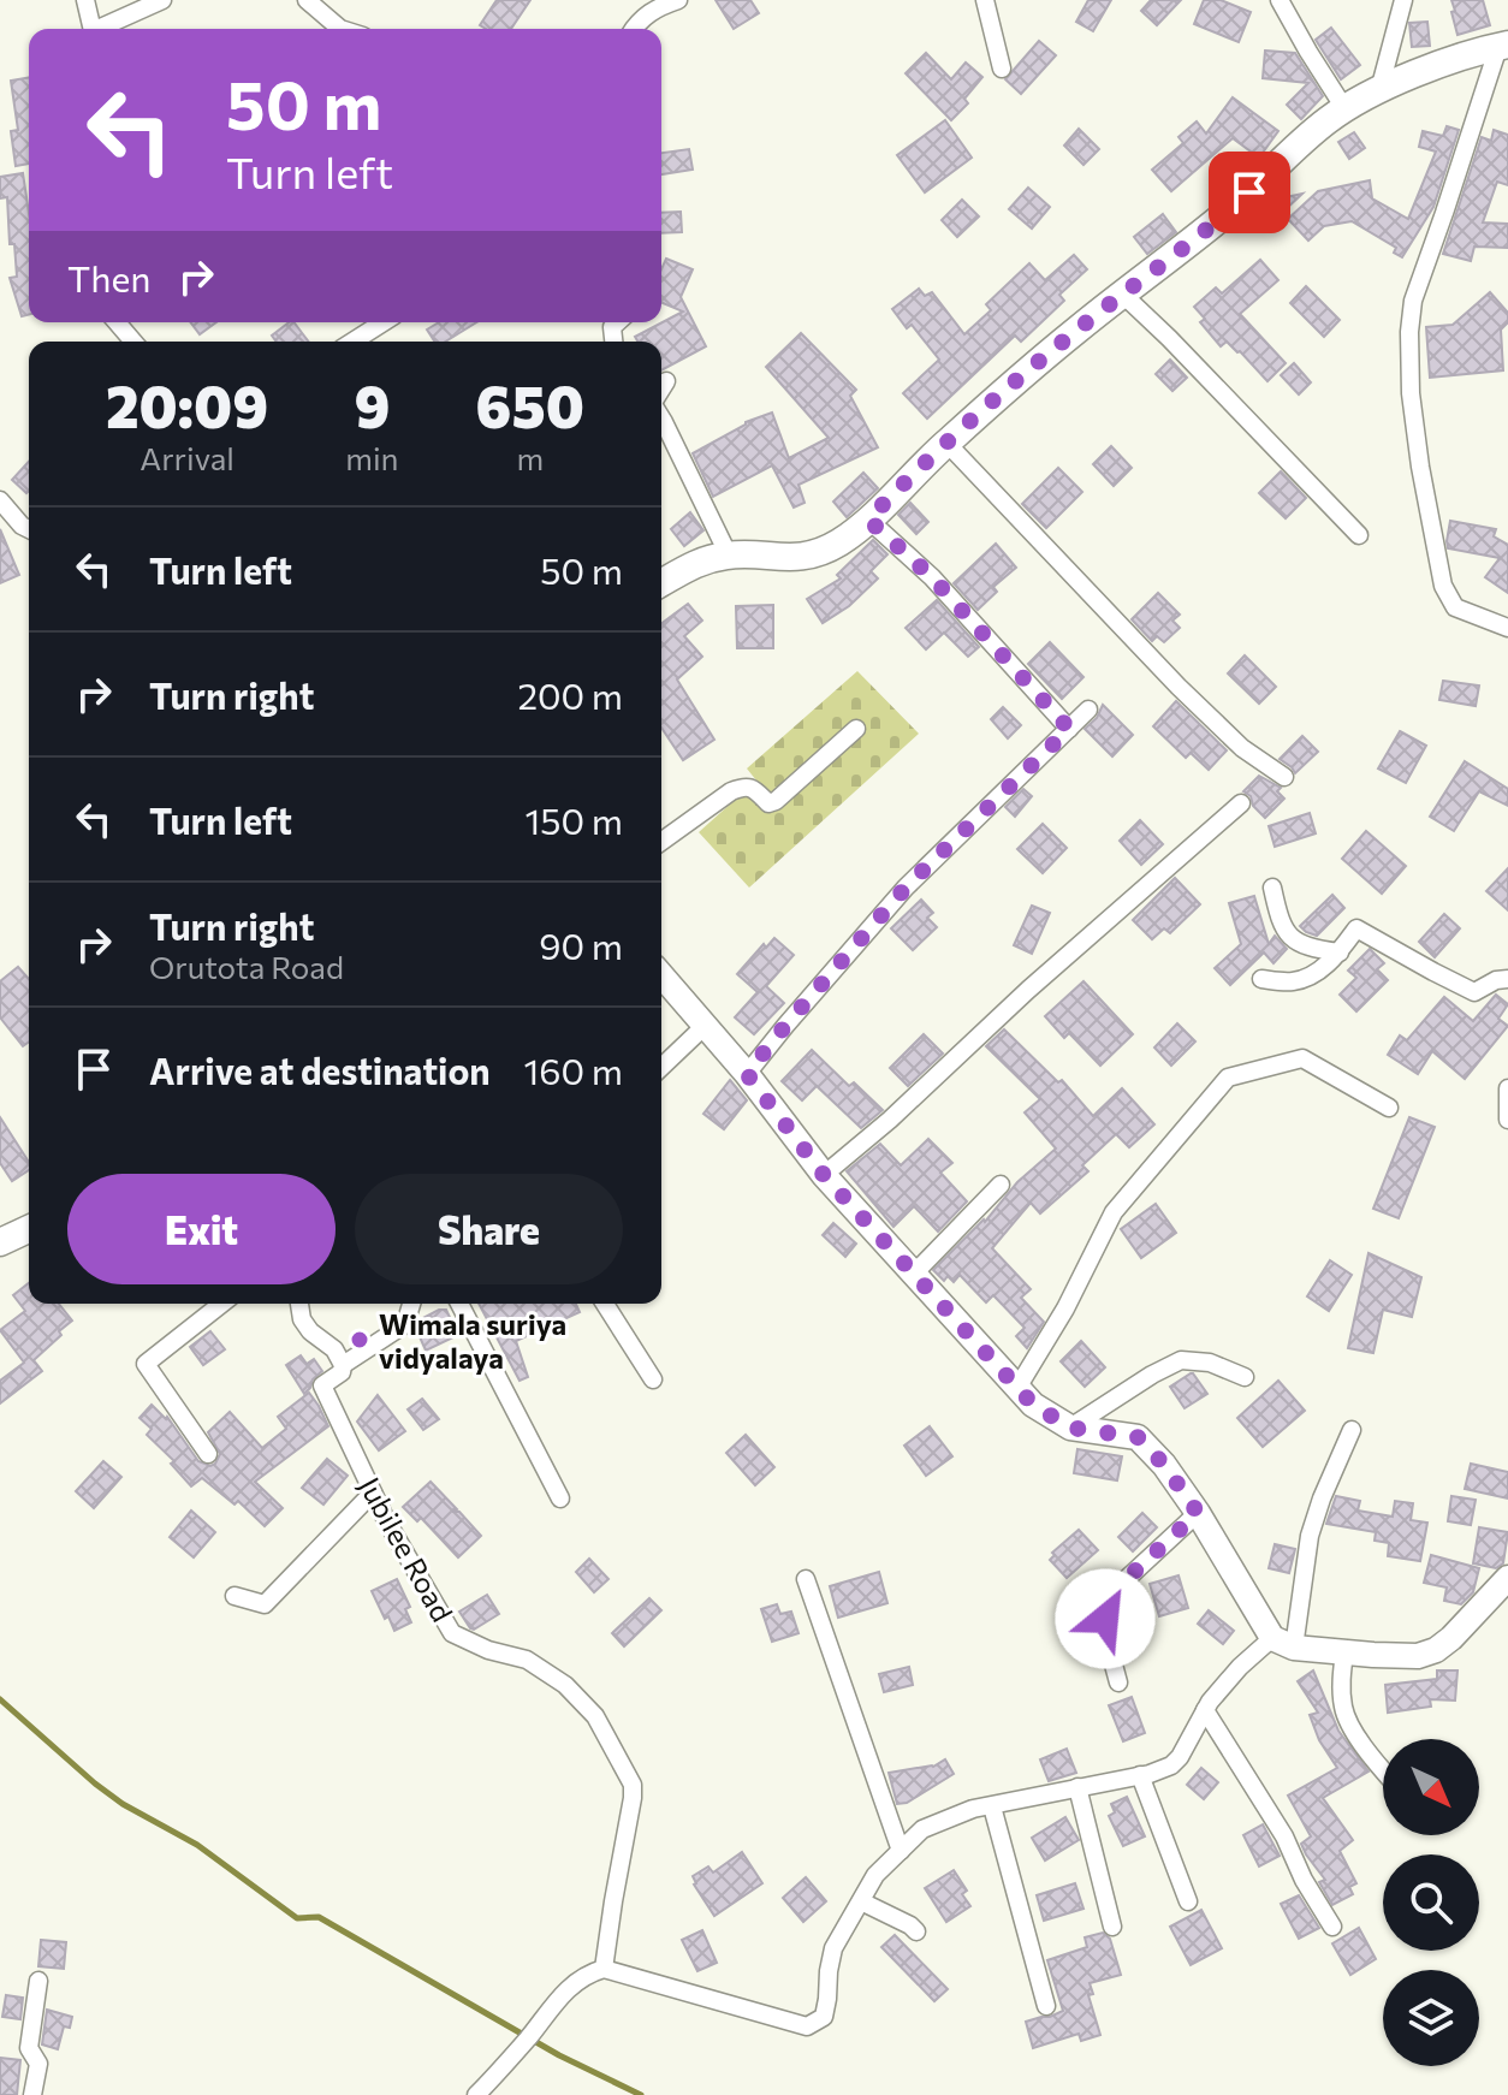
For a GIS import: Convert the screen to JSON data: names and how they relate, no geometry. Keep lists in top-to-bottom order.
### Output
{
  "streets": {
    "street": ["Jubilee Road"]
  },
  "places": ["Wimala suriya vidyalaya"],
  "north": "bottom right",
  "page": {
    "turn": ["50 m", "Turn left"],
    "then": "Then",
    "eta": [
      "20:09",
      "Arrival",
      "9",
      "min",
      "650",
      "m"
    ],
    "list": [
      {
        "name": "Turn left",
        "value": "50 m"
      },
      {
        "name": "Turn right",
        "value": "200 m"
      },
      {
        "name": "Turn left",
        "value": "150 m"
      },
      {
        "name": "Turn right",
        "note": "Orutota Road",
        "value": "90 m"
      },
      {
        "name": "Arrive at destination",
        "value": "160 m"
      }
    ],
    "buttons": ["Exit", "Share"]
  }
}
